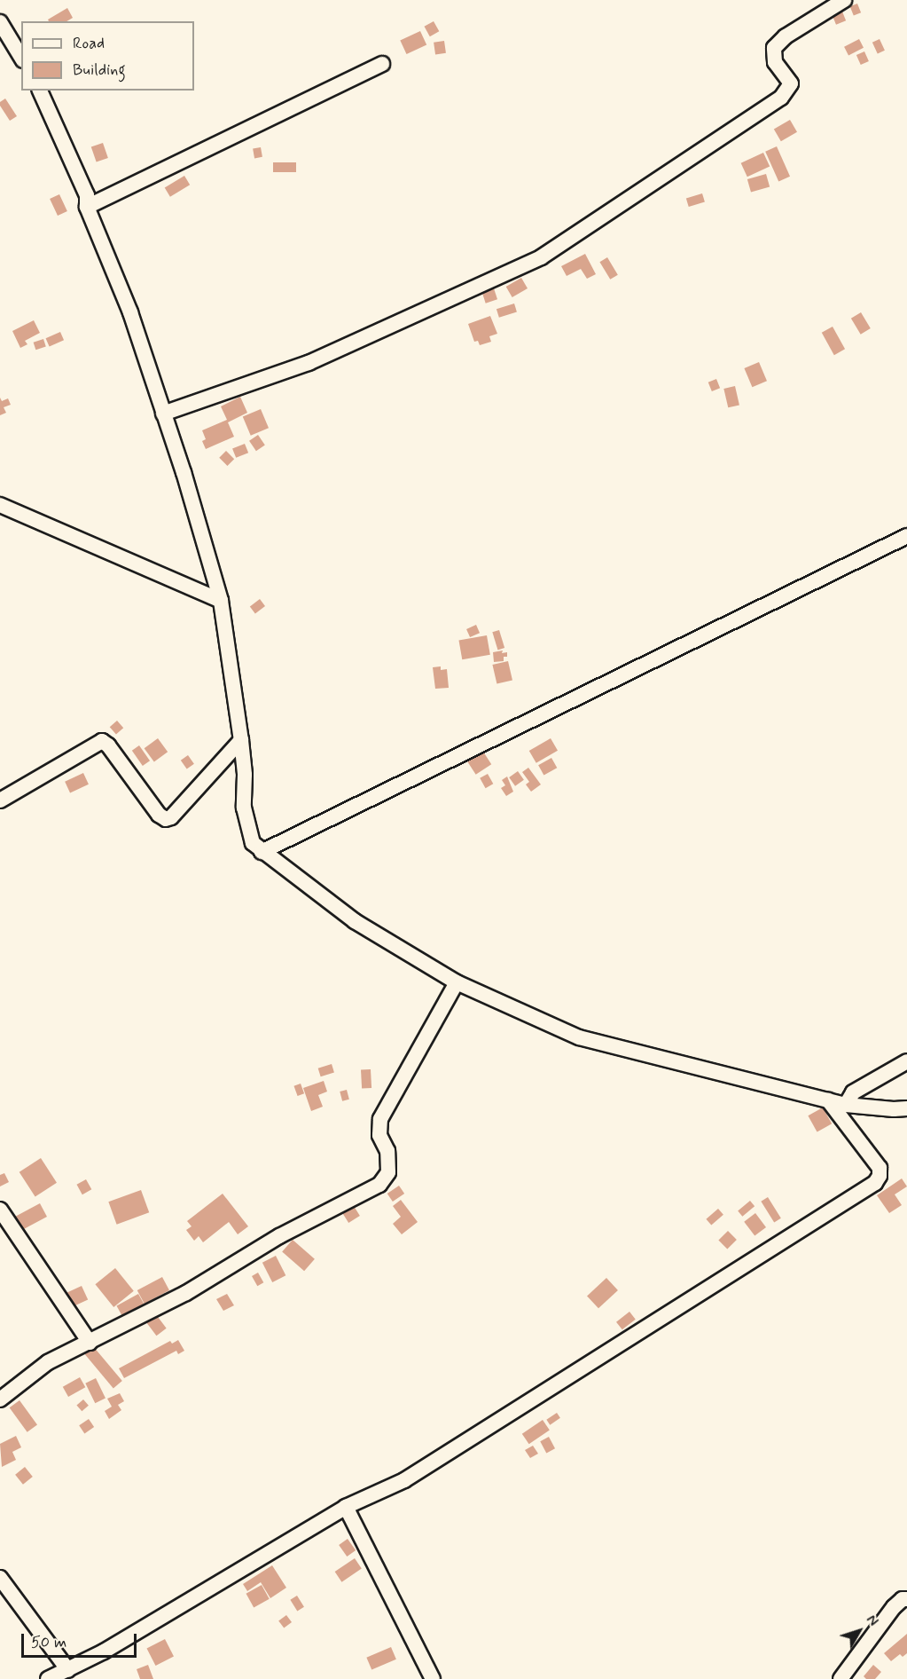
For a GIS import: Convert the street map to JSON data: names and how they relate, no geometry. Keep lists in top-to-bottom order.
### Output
{
  "legend": ["Road", "Building"],
  "scale_bar": "50 m",
  "north": "top right"
}
